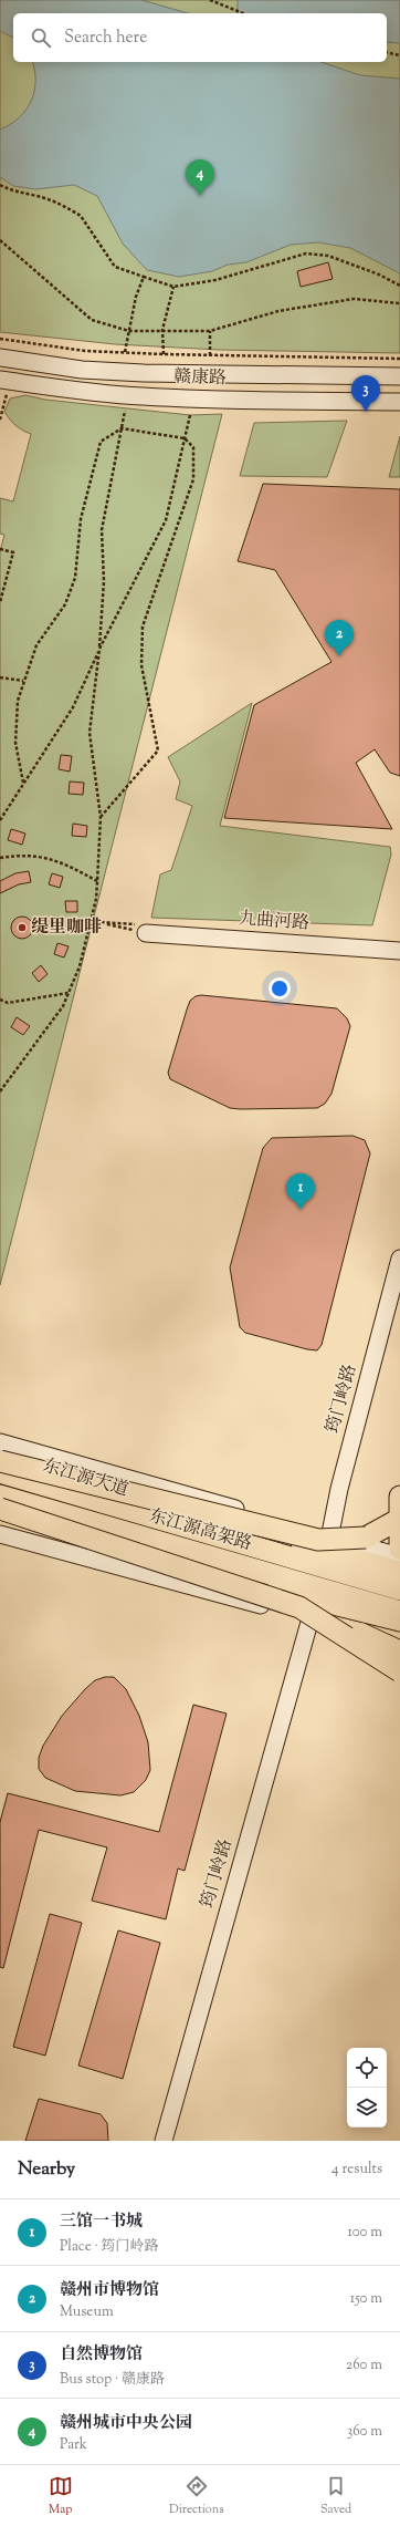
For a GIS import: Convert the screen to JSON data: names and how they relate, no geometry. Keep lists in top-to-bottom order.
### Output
{
  "streets": {
    "highway": ["东江源高架路"],
    "main road": ["东江源大道"],
    "street": ["赣康路", "九曲河路", "筠门岭路"]
  },
  "crossings": [
    ["筠门岭路", "东江源大道"]
  ],
  "places": ["缇里咖啡"],
  "page": {
    "search": "Search here",
    "pins": [
      "4",
      "3",
      "2",
      "1"
    ],
    "heading": ["Nearby", "4 results"],
    "list": [
      {
        "mark": "1",
        "name": "三馆一书城",
        "note": "Place · 筠门岭路",
        "value": "100 m"
      },
      {
        "mark": "2",
        "name": "赣州市博物馆",
        "note": "Museum",
        "value": "150 m"
      },
      {
        "mark": "3",
        "name": "自然博物馆",
        "note": "Bus stop · 赣康路",
        "value": "260 m"
      },
      {
        "mark": "4",
        "name": "赣州城市中央公园",
        "note": "Park",
        "value": "360 m"
      }
    ],
    "nav": ["Map", "Directions", "Saved"]
  }
}
